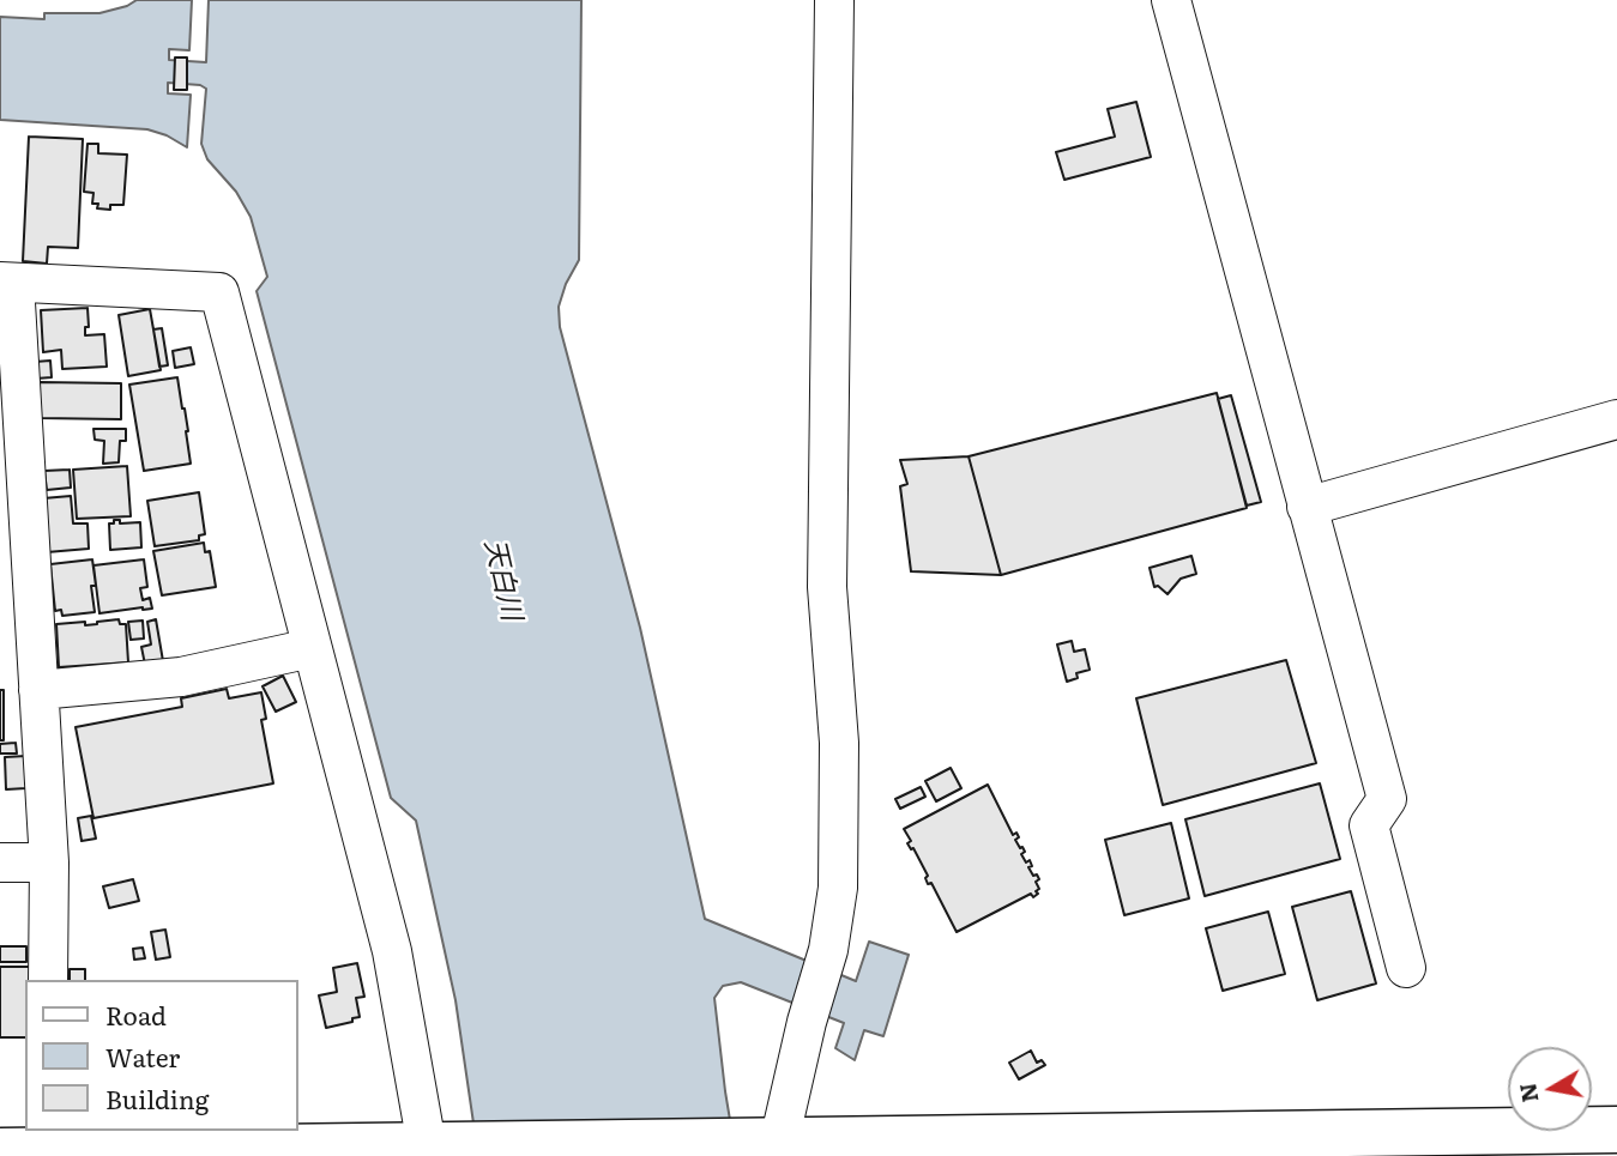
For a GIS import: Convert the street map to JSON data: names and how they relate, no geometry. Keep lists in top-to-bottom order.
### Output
{
  "water": ["天白川"],
  "legend": ["Road", "Water", "Building"],
  "north": "left"
}
